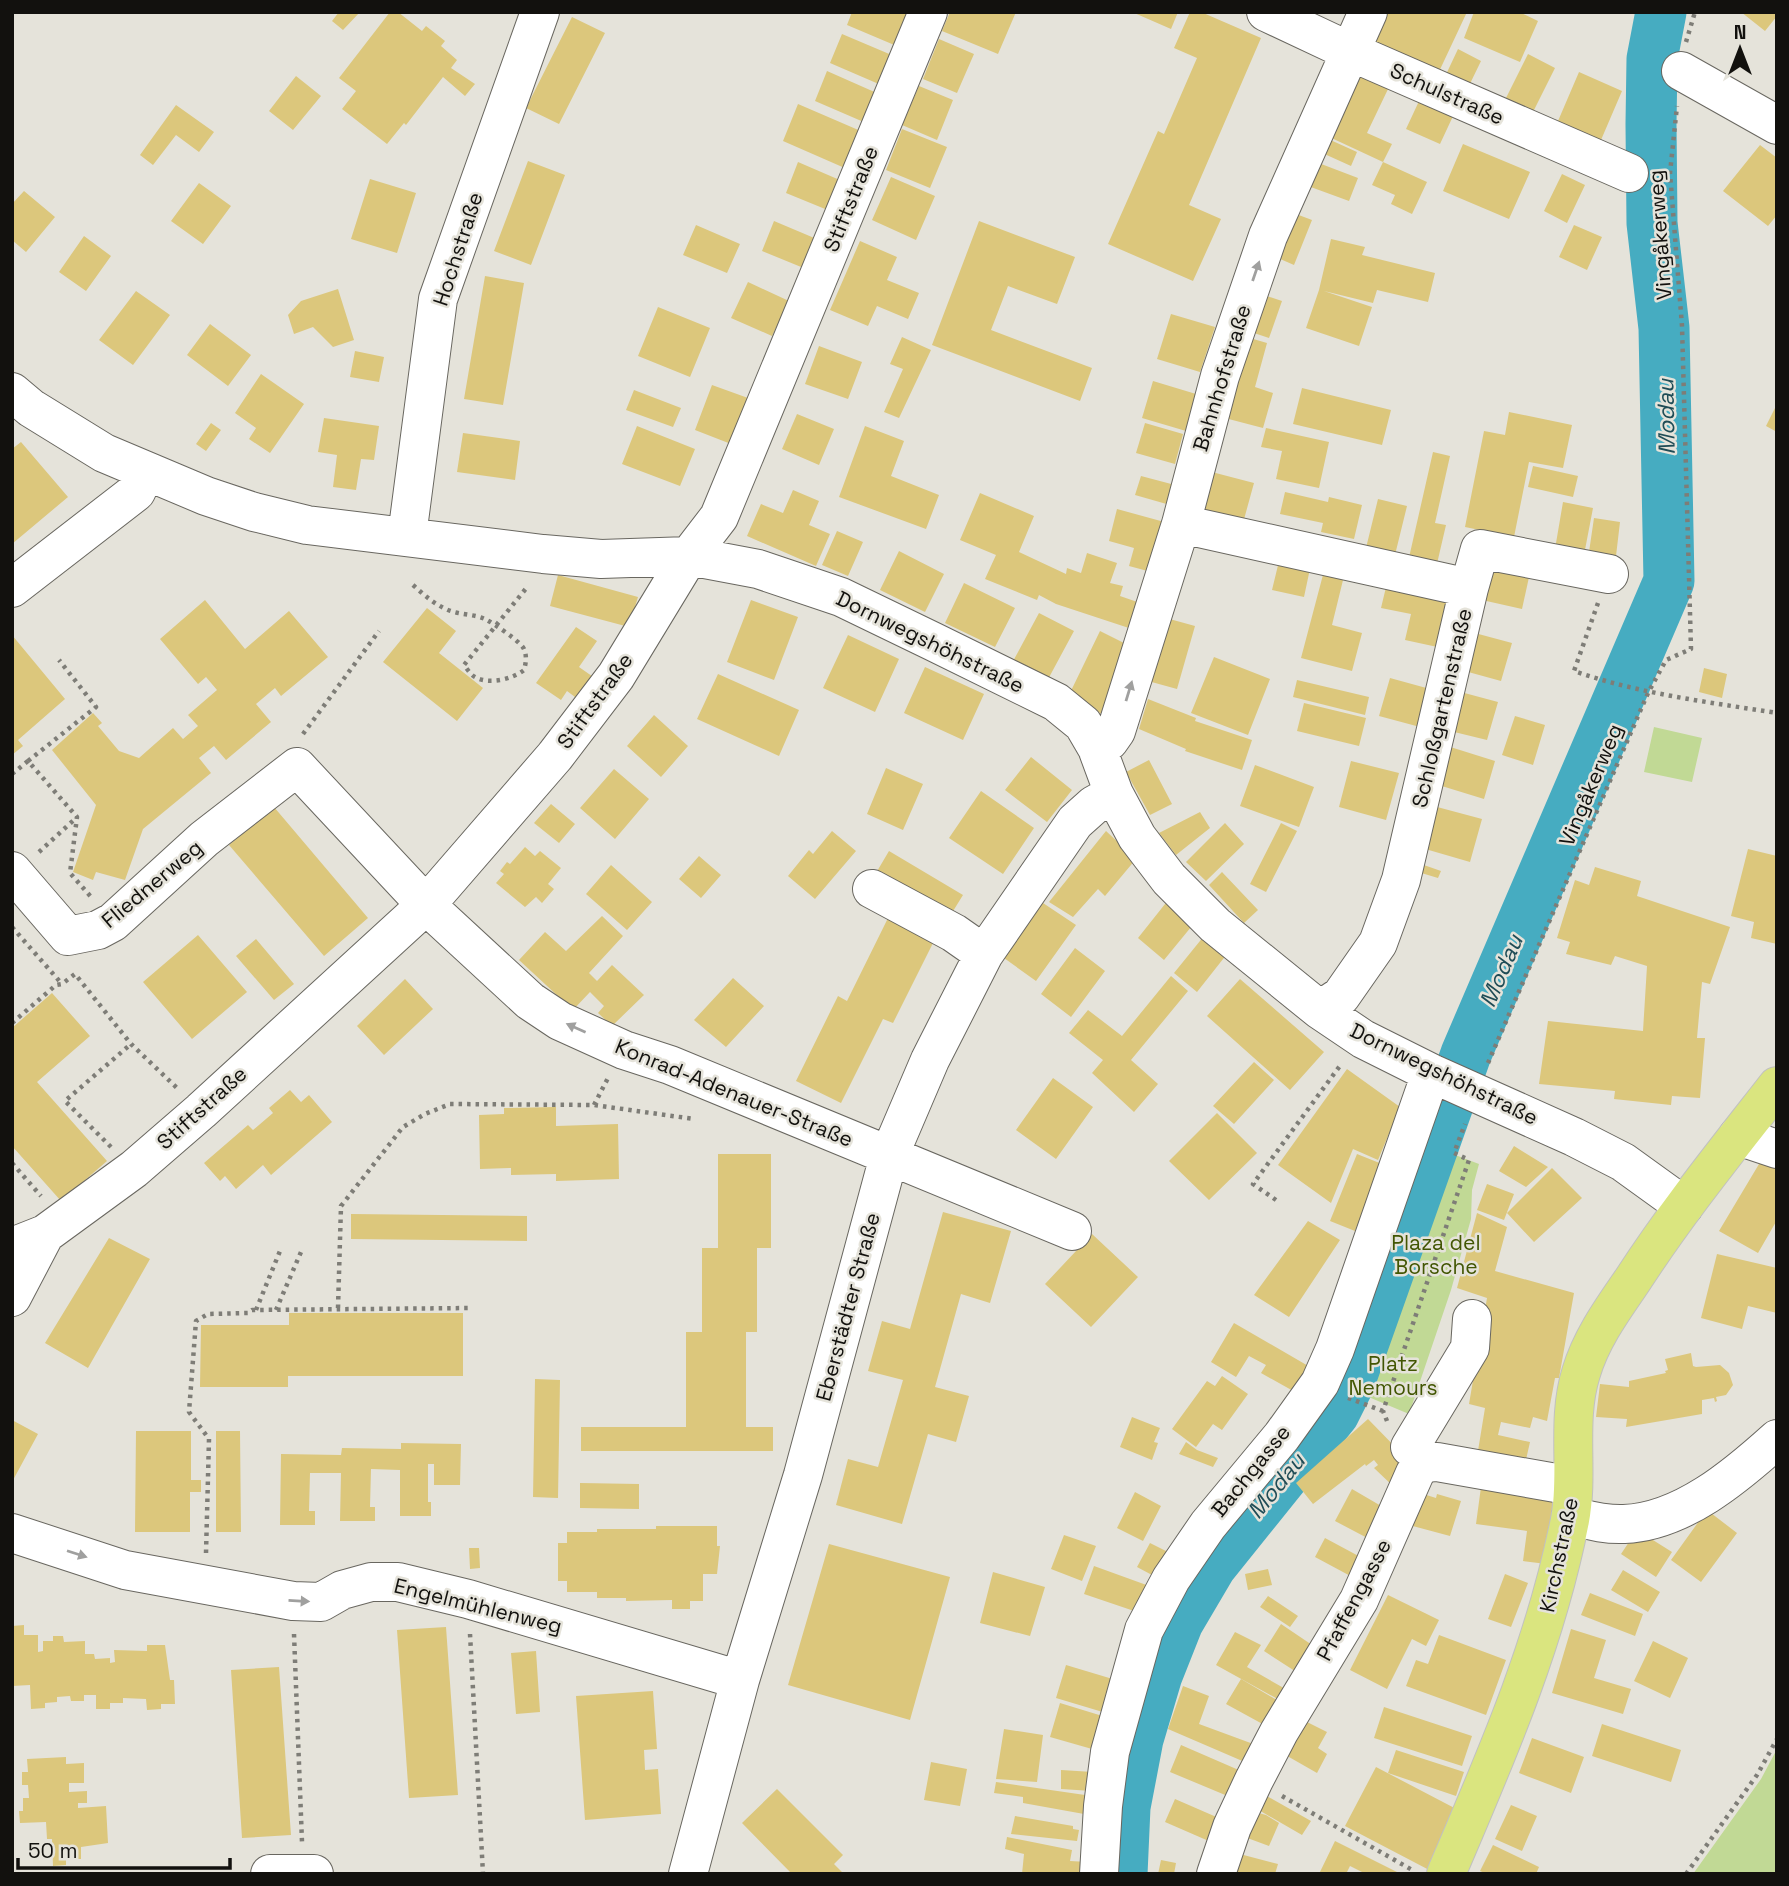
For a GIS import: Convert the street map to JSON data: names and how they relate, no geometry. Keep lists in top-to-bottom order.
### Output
{
  "streets": {
    "main road": ["Kirchstraße"],
    "street": [
      "Schulstraße",
      "Stiftstraße",
      "Hochstraße",
      "Bahnhofstraße",
      "Dornwegshöhstraße",
      "Schloßgartenstraße",
      "Fliednerweg",
      "Konrad-Adenauer-Straße",
      "Eberstädter Straße",
      "Bachgasse",
      "Pfaffengasse",
      "Engelmühlenweg"
    ],
    "path": ["Vingåkerweg"]
  },
  "crossings": [
    ["Schulstraße", "Bahnhofstraße"],
    ["Stiftstraße", "Dornwegshöhstraße"],
    ["Stiftstraße", "Konrad-Adenauer-Straße"],
    ["Vingåkerweg", "Dornwegshöhstraße"],
    ["Hochstraße", "Dornwegshöhstraße"],
    ["Bahnhofstraße", "Dornwegshöhstraße"],
    ["Bahnhofstraße", "Schloßgartenstraße"],
    ["Dornwegshöhstraße", "Schloßgartenstraße"],
    ["Dornwegshöhstraße", "Eberstädter Straße"],
    ["Dornwegshöhstraße", "Bachgasse"],
    ["Dornwegshöhstraße", "Kirchstraße"],
    ["Konrad-Adenauer-Straße", "Eberstädter Straße"],
    ["Eberstädter Straße", "Engelmühlenweg"],
    ["Kirchstraße", "Pfaffengasse"]
  ],
  "one_way": ["Bahnhofstraße", "Konrad-Adenauer-Straße", "Engelmühlenweg"],
  "water": ["Modau"],
  "parks": ["Plaza del Borsche", "Platz Nemours"],
  "scale_bar": "50 m",
  "north": "top"
}
